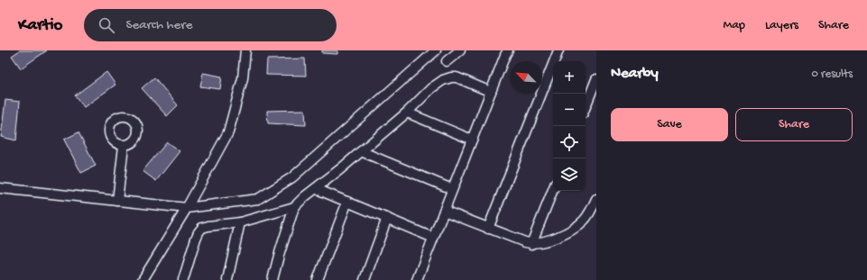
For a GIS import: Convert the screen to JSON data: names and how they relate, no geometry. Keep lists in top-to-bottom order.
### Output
{
  "north": "top left",
  "page": {
    "header": "Kartio",
    "search": "Search here",
    "nav": ["Map", "Layers", "Share"],
    "heading": ["Nearby", "0 results"],
    "map_buttons": ["+", "−"],
    "buttons": ["Save", "Share"]
  }
}
